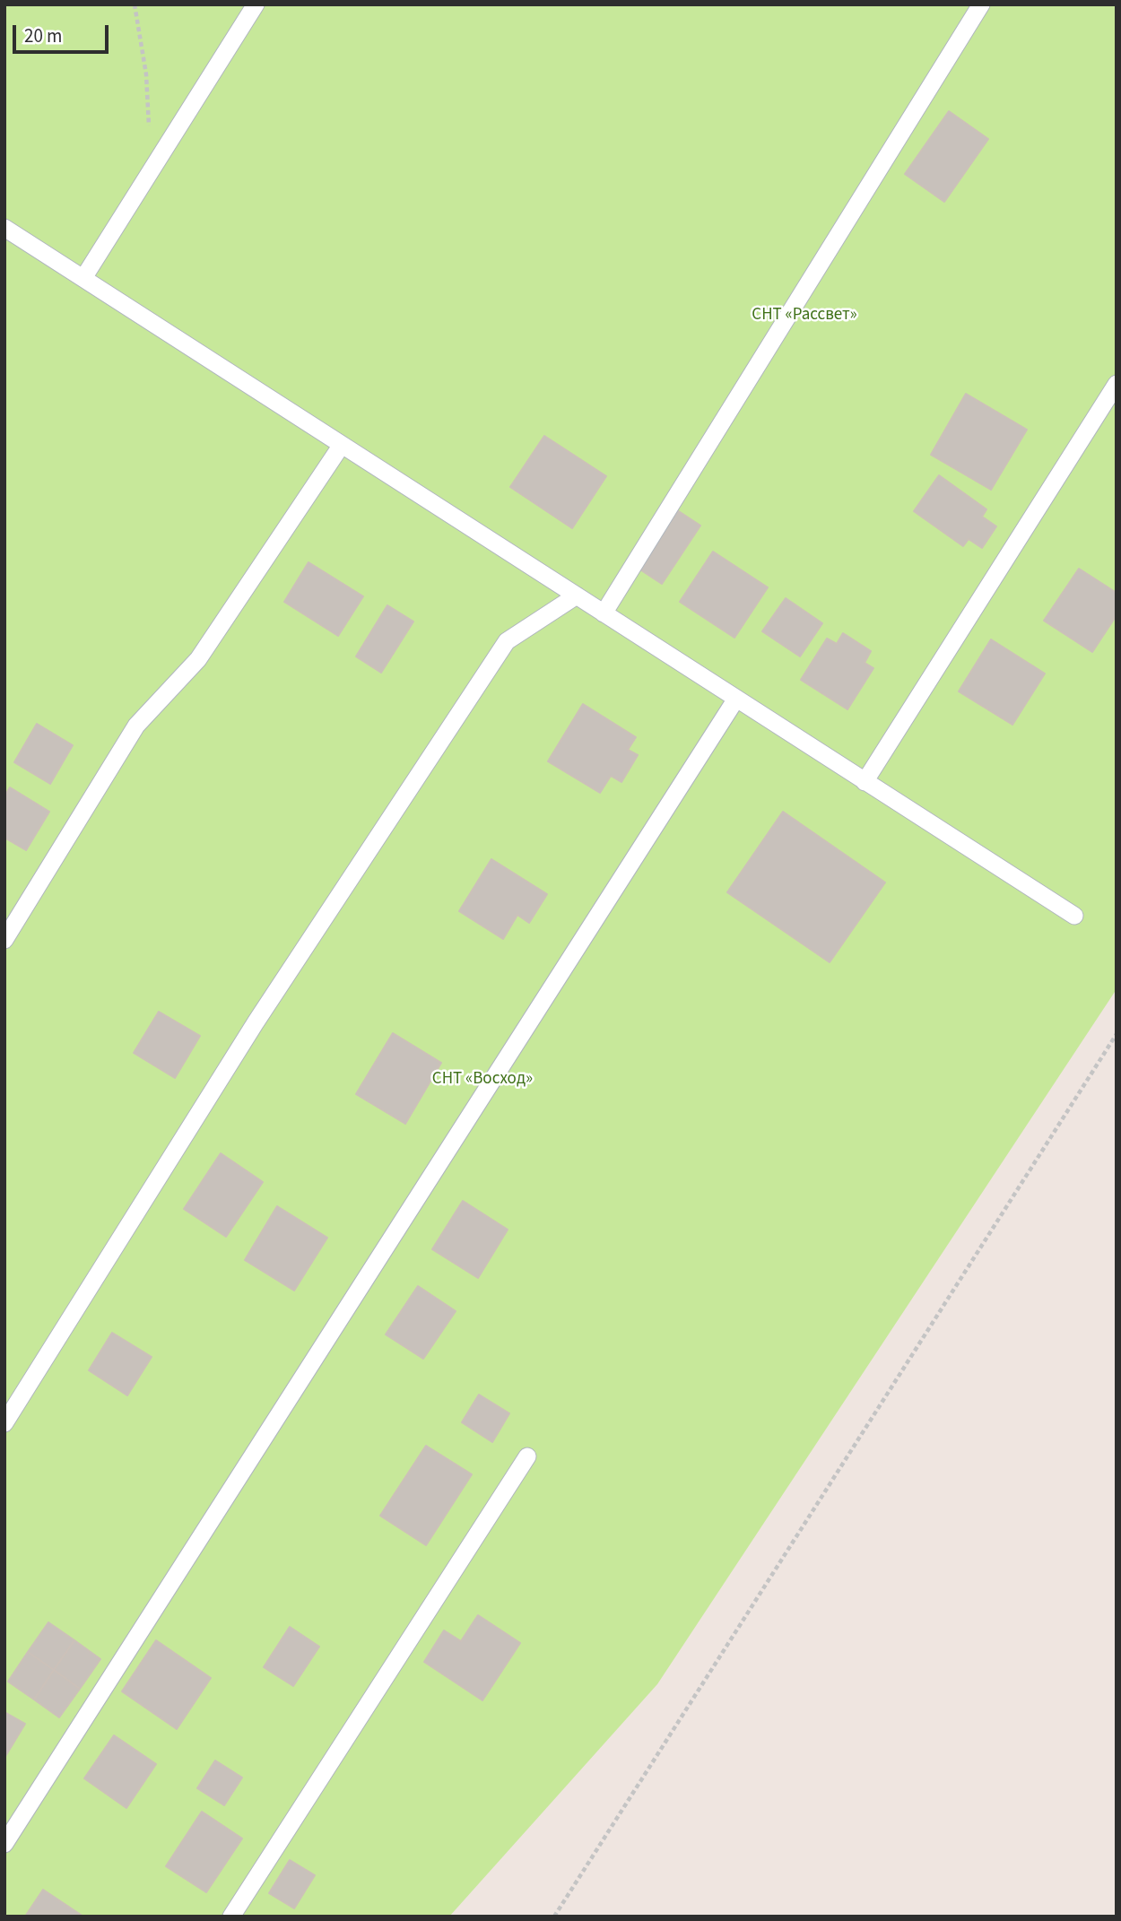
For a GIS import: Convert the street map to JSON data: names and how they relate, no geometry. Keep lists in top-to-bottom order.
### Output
{
  "parks": ["СНТ «Рассвет»", "СНТ «Восход»"],
  "scale_bar": "20 m"
}
